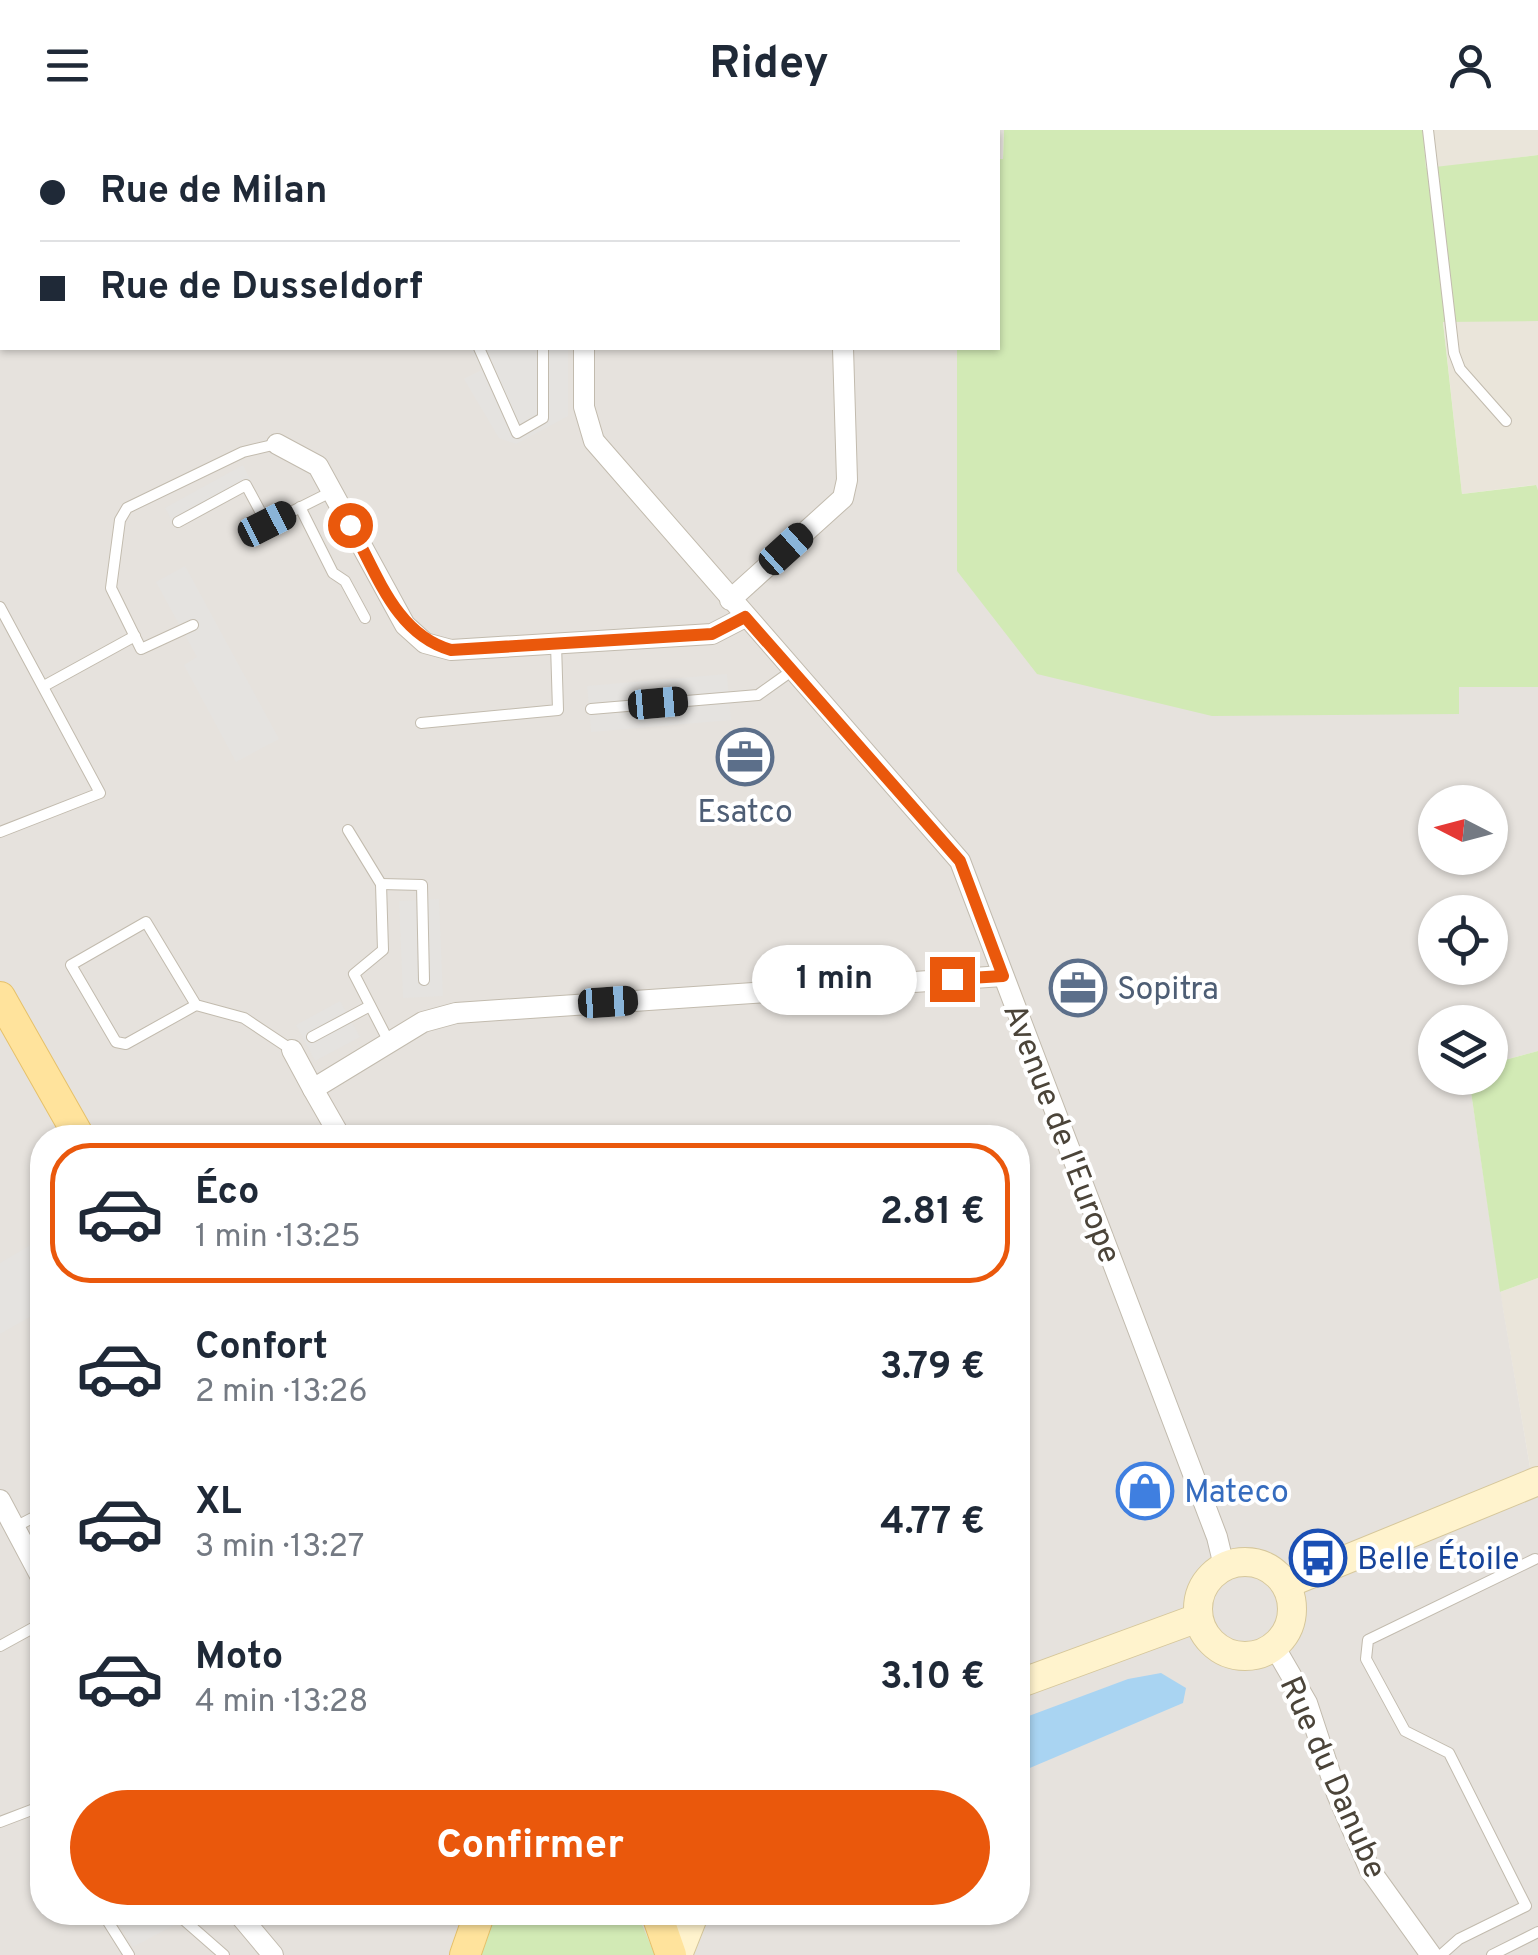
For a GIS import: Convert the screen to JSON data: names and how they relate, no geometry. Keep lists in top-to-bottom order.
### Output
{
  "streets": {
    "street": ["Avenue de l'Europe", "Rue du Danube"]
  },
  "crossings": [
    ["Avenue de l'Europe", "Rue du Danube"]
  ],
  "places": {
    "office": ["Esatco", "Sopitra"],
    "shop": ["Mateco"],
    "bus stop": ["Belle Étoile"]
  },
  "north": "left",
  "page": {
    "header": "Ridey",
    "banner": ["Rue de Milan", "Rue de Dusseldorf"],
    "bubble": "1 min",
    "list": [
      {
        "name": "Éco",
        "note": "1 min · 13:25",
        "value": "2.81 €"
      },
      {
        "name": "Confort",
        "note": "2 min · 13:26",
        "value": "3.79 €"
      },
      {
        "name": "XL",
        "note": "3 min · 13:27",
        "value": "4.77 €"
      },
      {
        "name": "Moto",
        "note": "4 min · 13:28",
        "value": "3.10 €"
      }
    ],
    "buttons": "Confirmer"
  }
}
